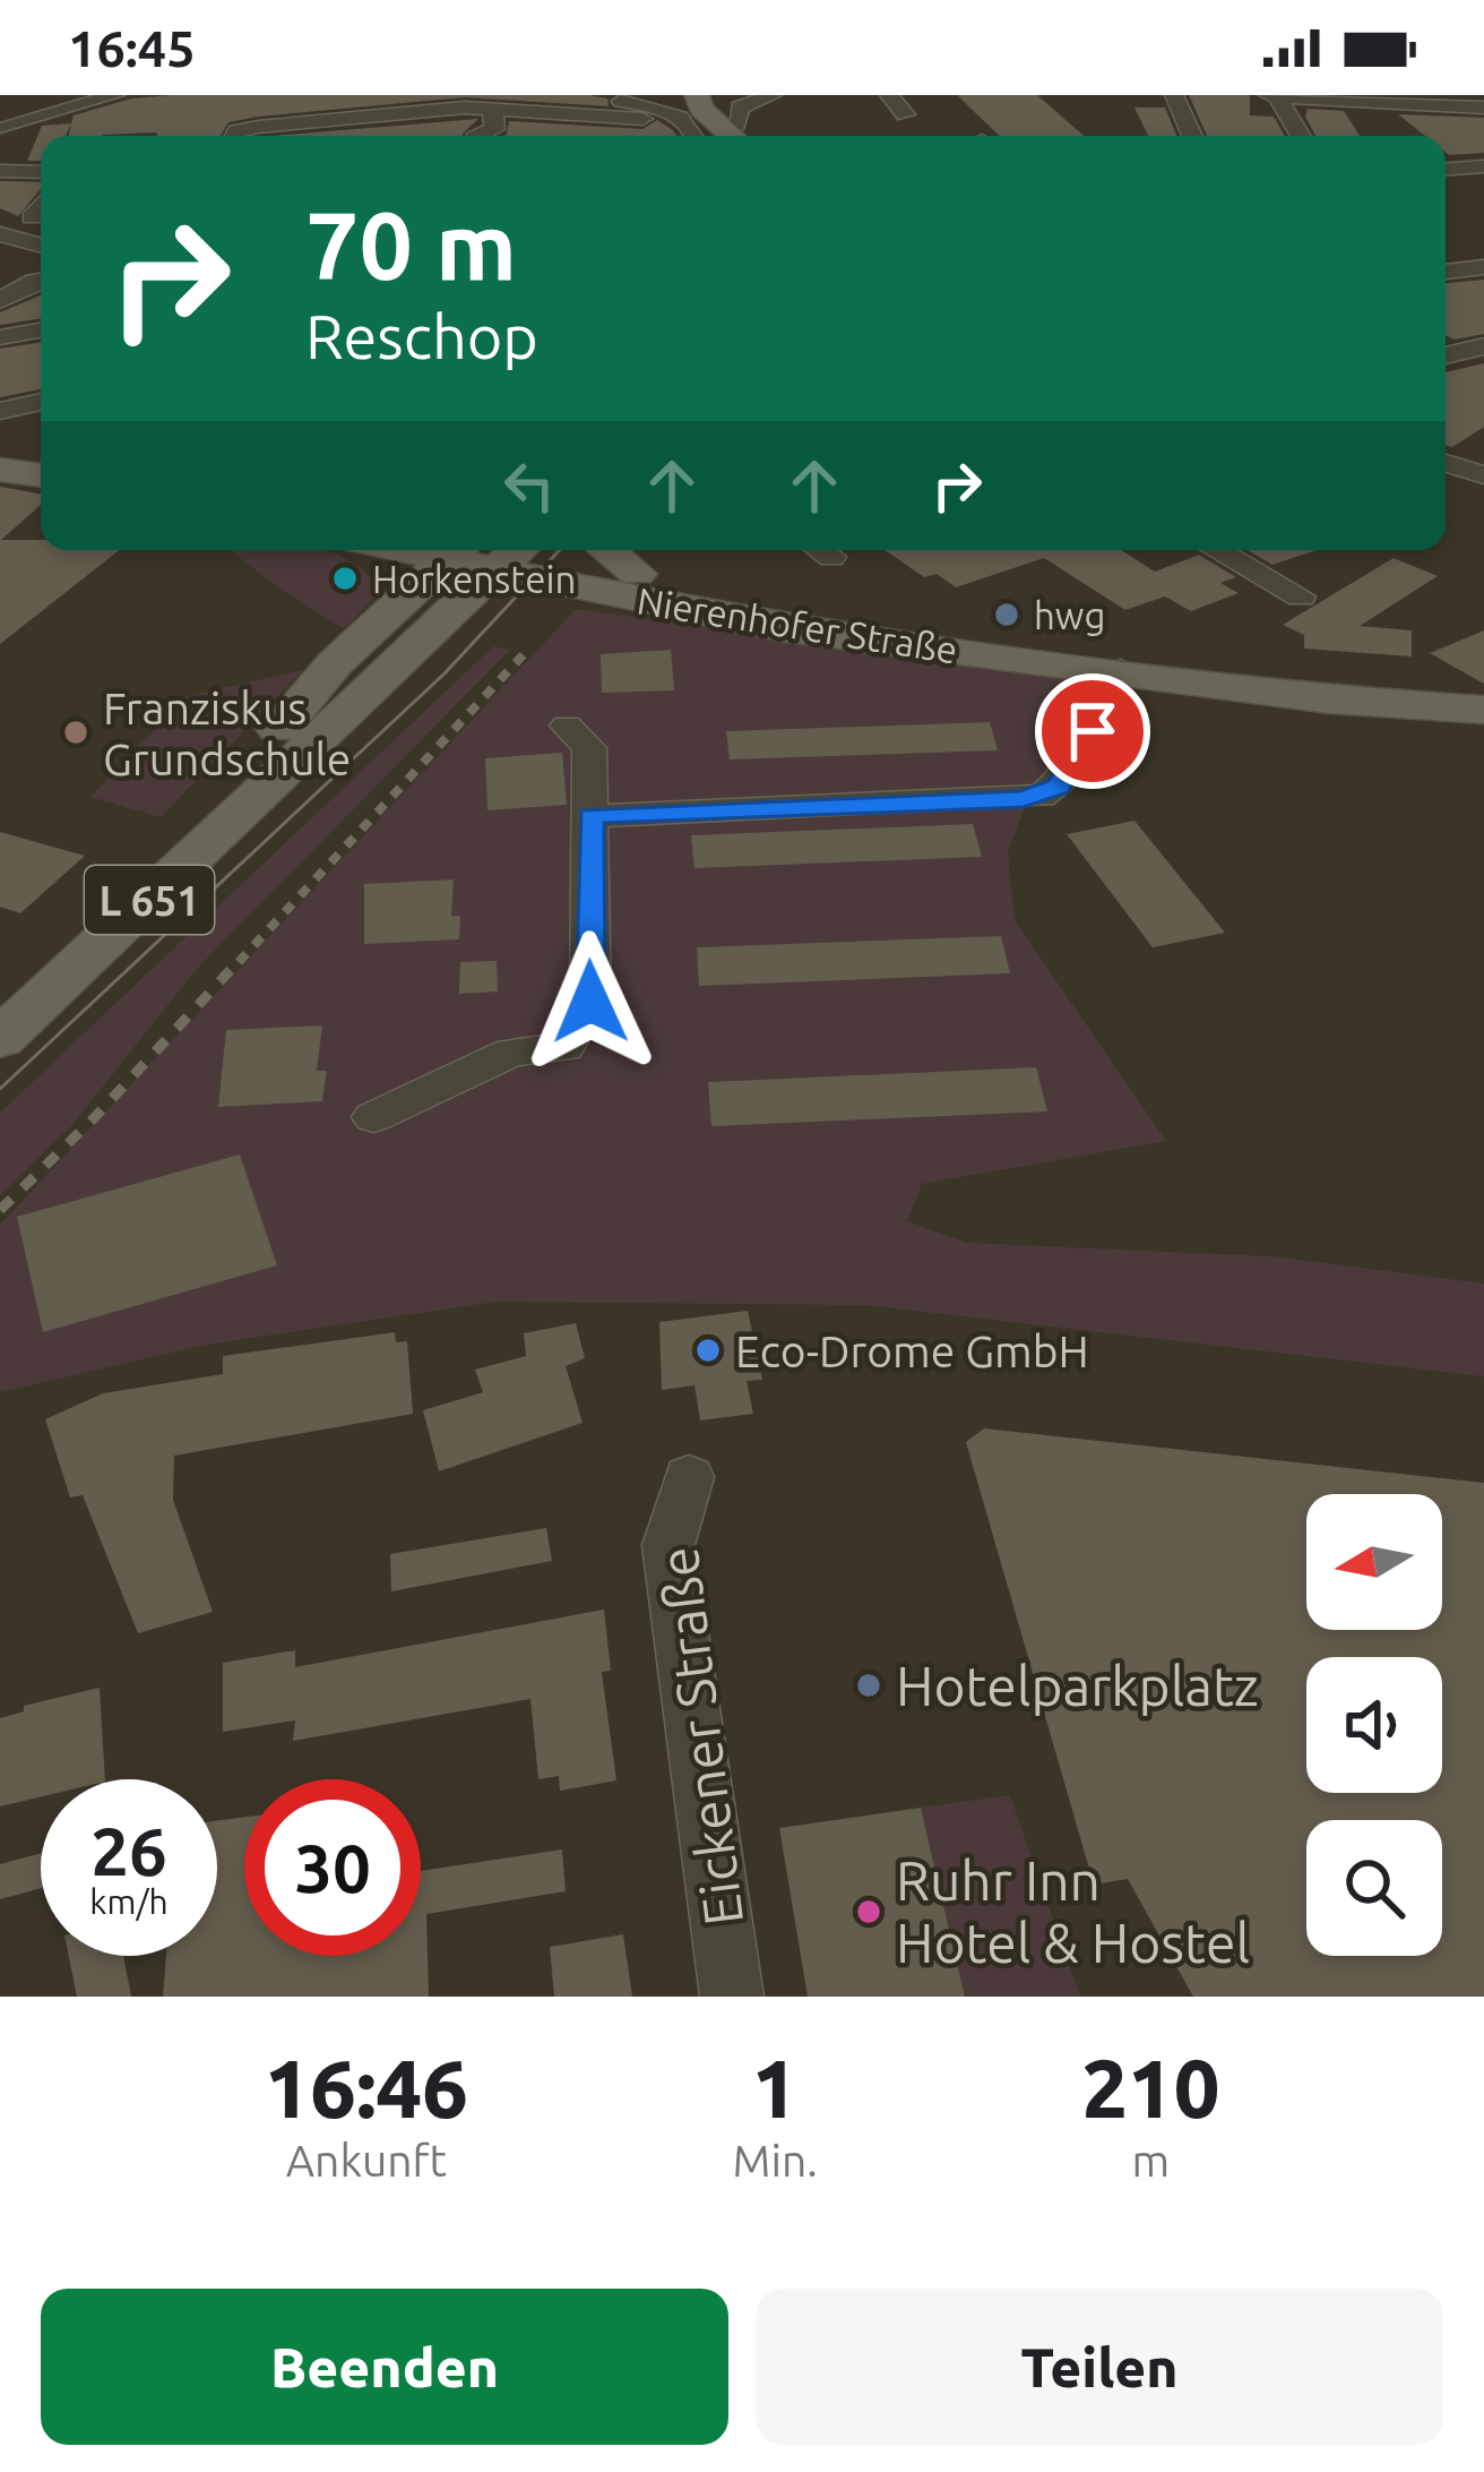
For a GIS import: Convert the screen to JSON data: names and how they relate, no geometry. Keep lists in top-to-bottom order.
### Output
{
  "streets": {
    "main road": ["Nierenhofer Straße", "L 651"],
    "street": ["Eickener Straße"]
  },
  "crossings": [
    ["Nierenhofer Straße", "L 651"]
  ],
  "places": [
    "Horkenstein",
    "hwg",
    "Franziskus Grundschule",
    "Eco-Drome GmbH",
    "Hotelparkplatz",
    "Ruhr Inn Hotel & Hostel"
  ],
  "north": "left",
  "page": {
    "status": "16:45",
    "turn": ["70 m", "Reschop"],
    "speed": "26 km/h",
    "limit": "30",
    "eta": [
      "16:46",
      "Ankunft",
      "1",
      "Min.",
      "210",
      "m"
    ],
    "buttons": ["Beenden", "Teilen"]
  }
}
